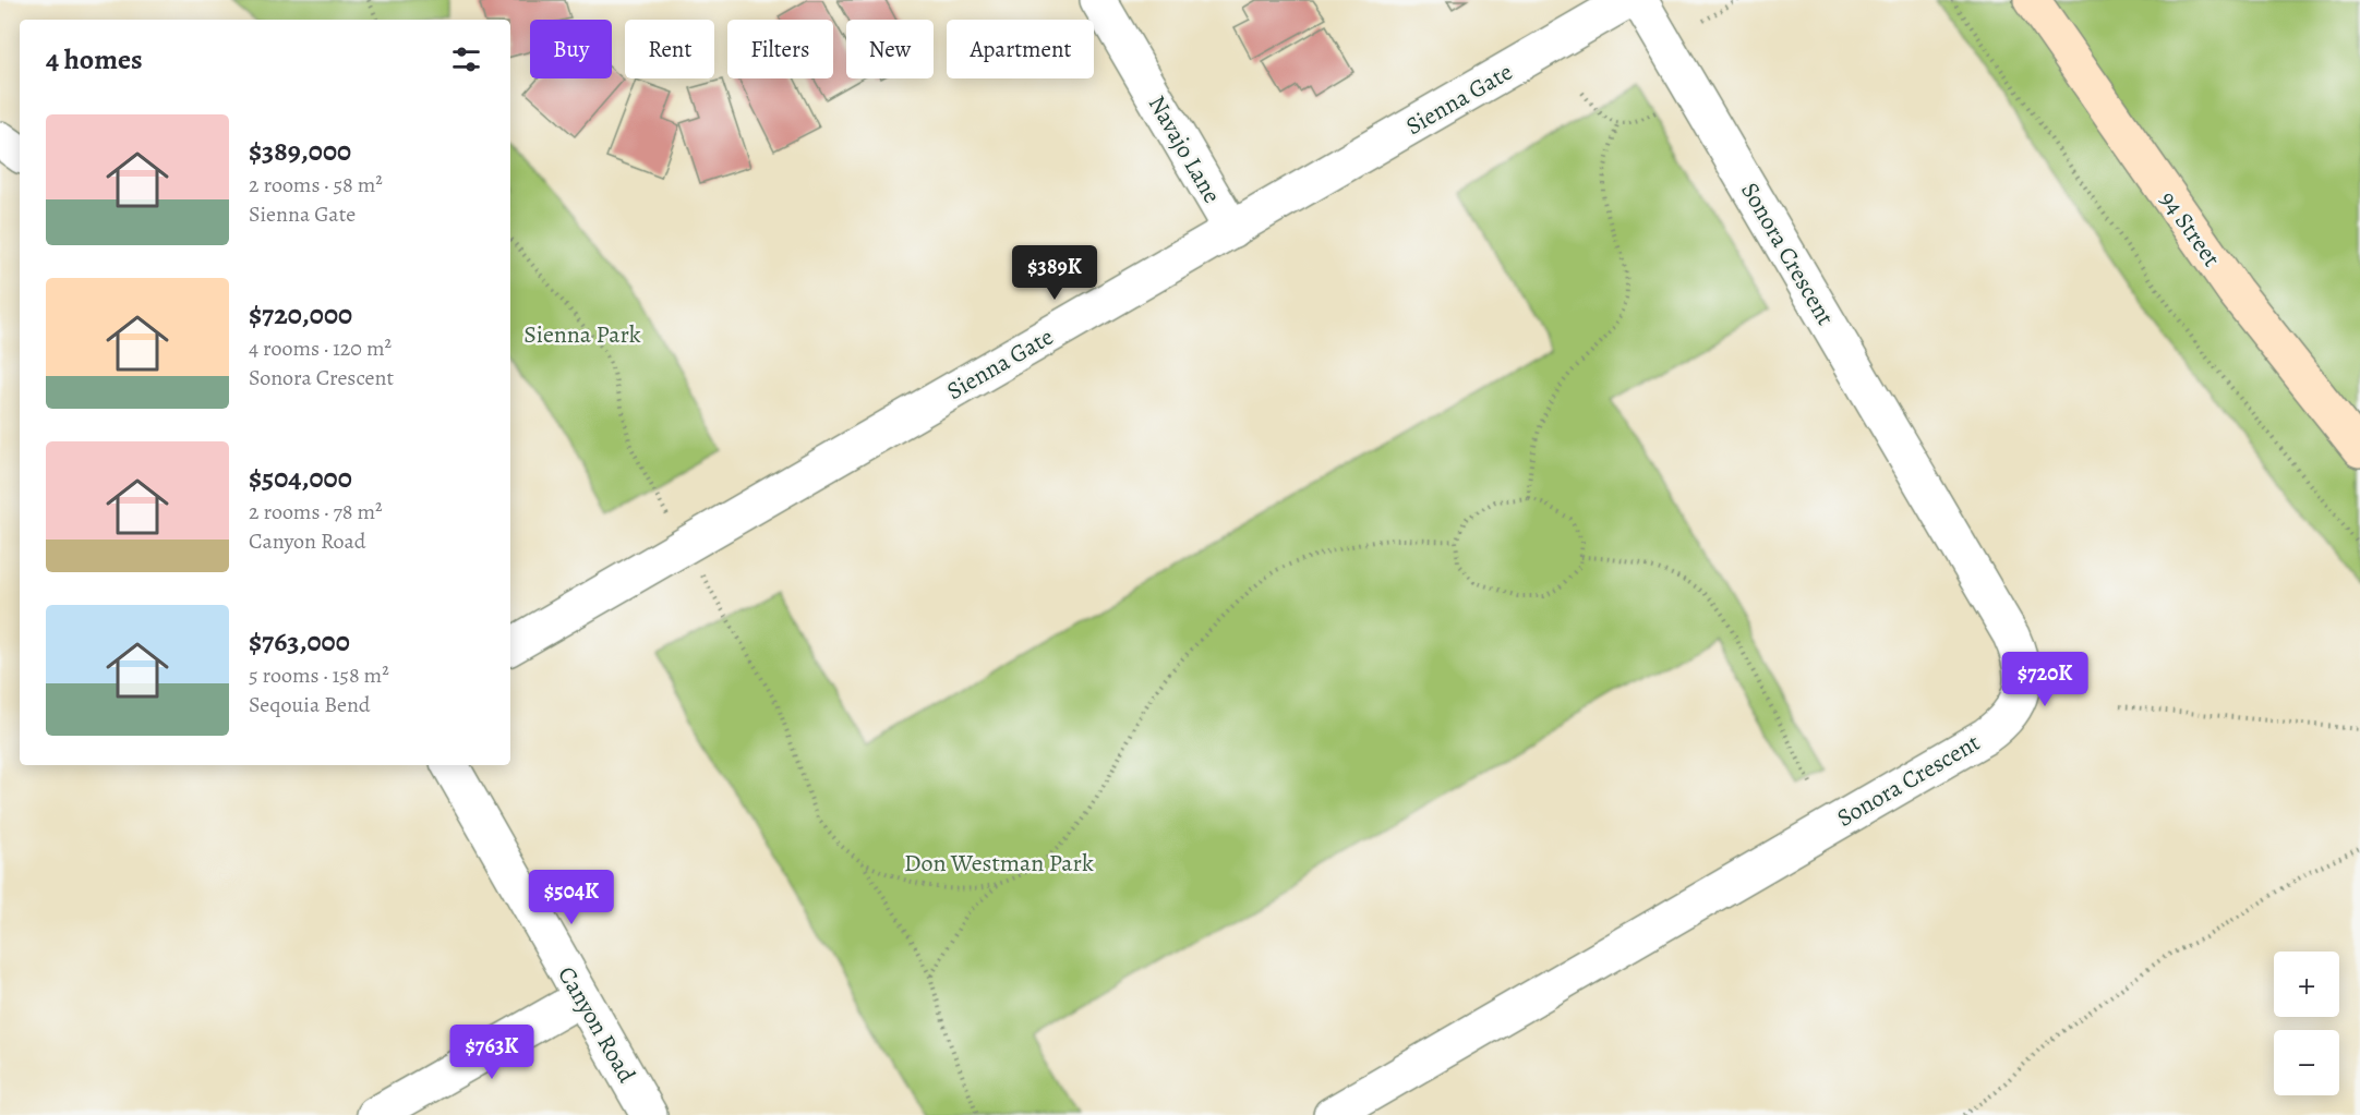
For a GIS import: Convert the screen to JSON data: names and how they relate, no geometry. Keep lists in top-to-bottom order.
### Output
{
  "streets": {
    "main road": ["94 Street"],
    "street": [
      "Sienna Gate",
      "Navajo Lane",
      "Sonora Crescent",
      "Canyon Road"
    ]
  },
  "crossings": [
    ["Sienna Gate", "Navajo Lane"]
  ],
  "parks": ["Sienna Park", "Don Westman Park"],
  "page": {
    "chip": [
      "Buy",
      "Rent",
      "Filters",
      "New",
      "Apartment"
    ],
    "heading": "4 homes",
    "list": [
      {
        "name": "$389,000",
        "note": "2 rooms · 58 m² · Sienna Gate"
      },
      {
        "name": "$720,000",
        "note": "4 rooms · 120 m² · Sonora Crescent"
      },
      {
        "name": "$504,000",
        "note": "2 rooms · 78 m² · Canyon Road"
      },
      {
        "name": "$763,000",
        "note": "5 rooms · 158 m² · Seqouia Bend"
      }
    ],
    "price": [
      "$389K",
      "$720K",
      "$504K",
      "$763K"
    ],
    "map_buttons": ["+", "−"]
  }
}
